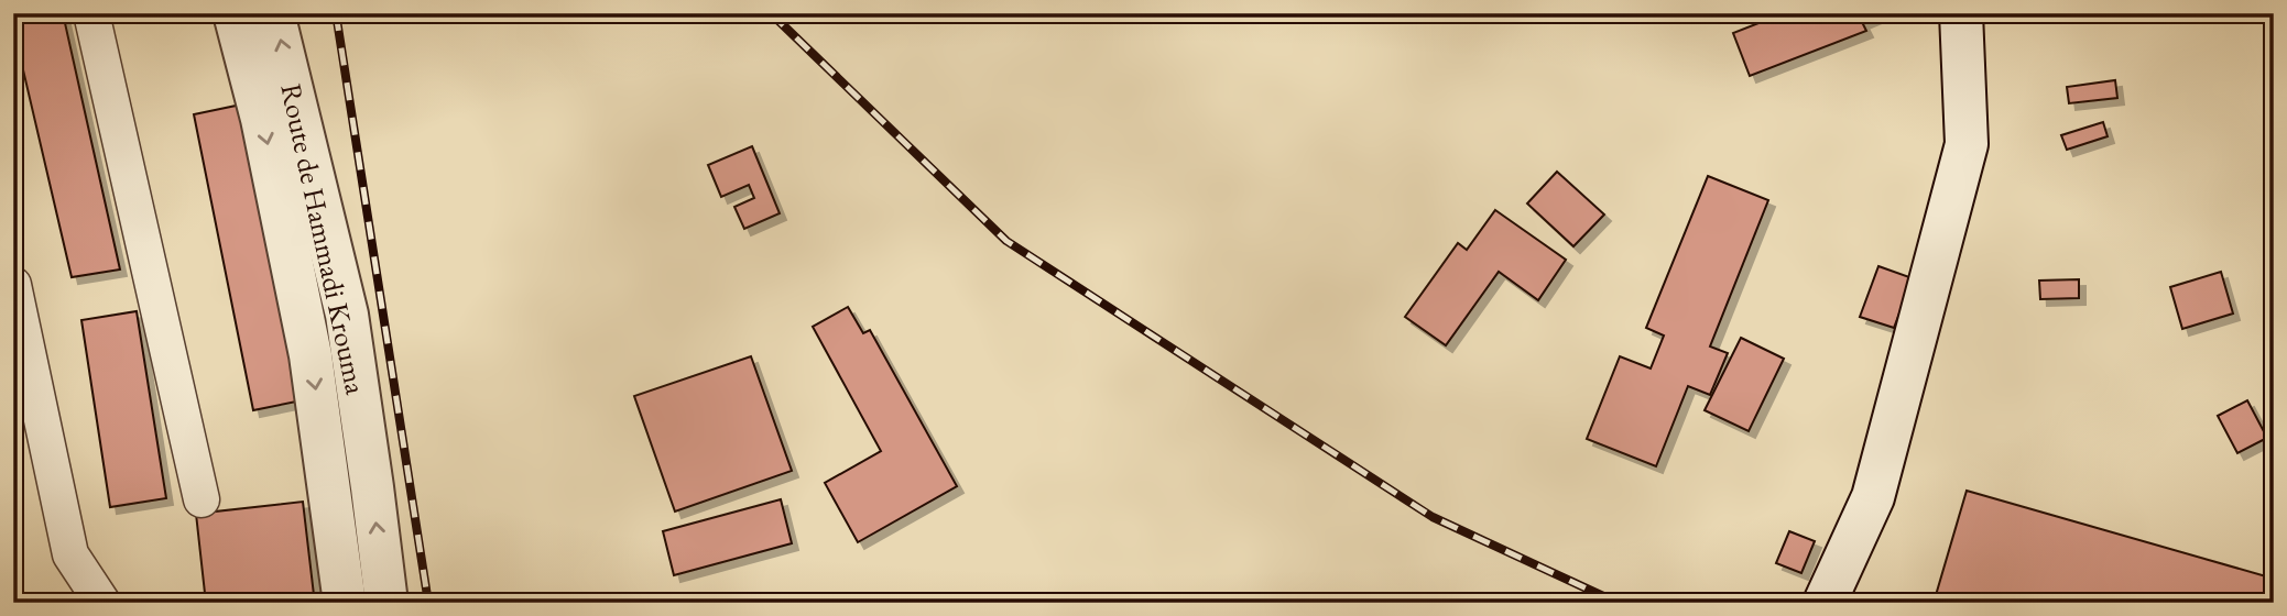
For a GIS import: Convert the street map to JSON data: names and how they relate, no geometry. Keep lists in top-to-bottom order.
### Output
{
  "streets": {
    "street": ["Route de Hammadi Krouma"]
  }
}
